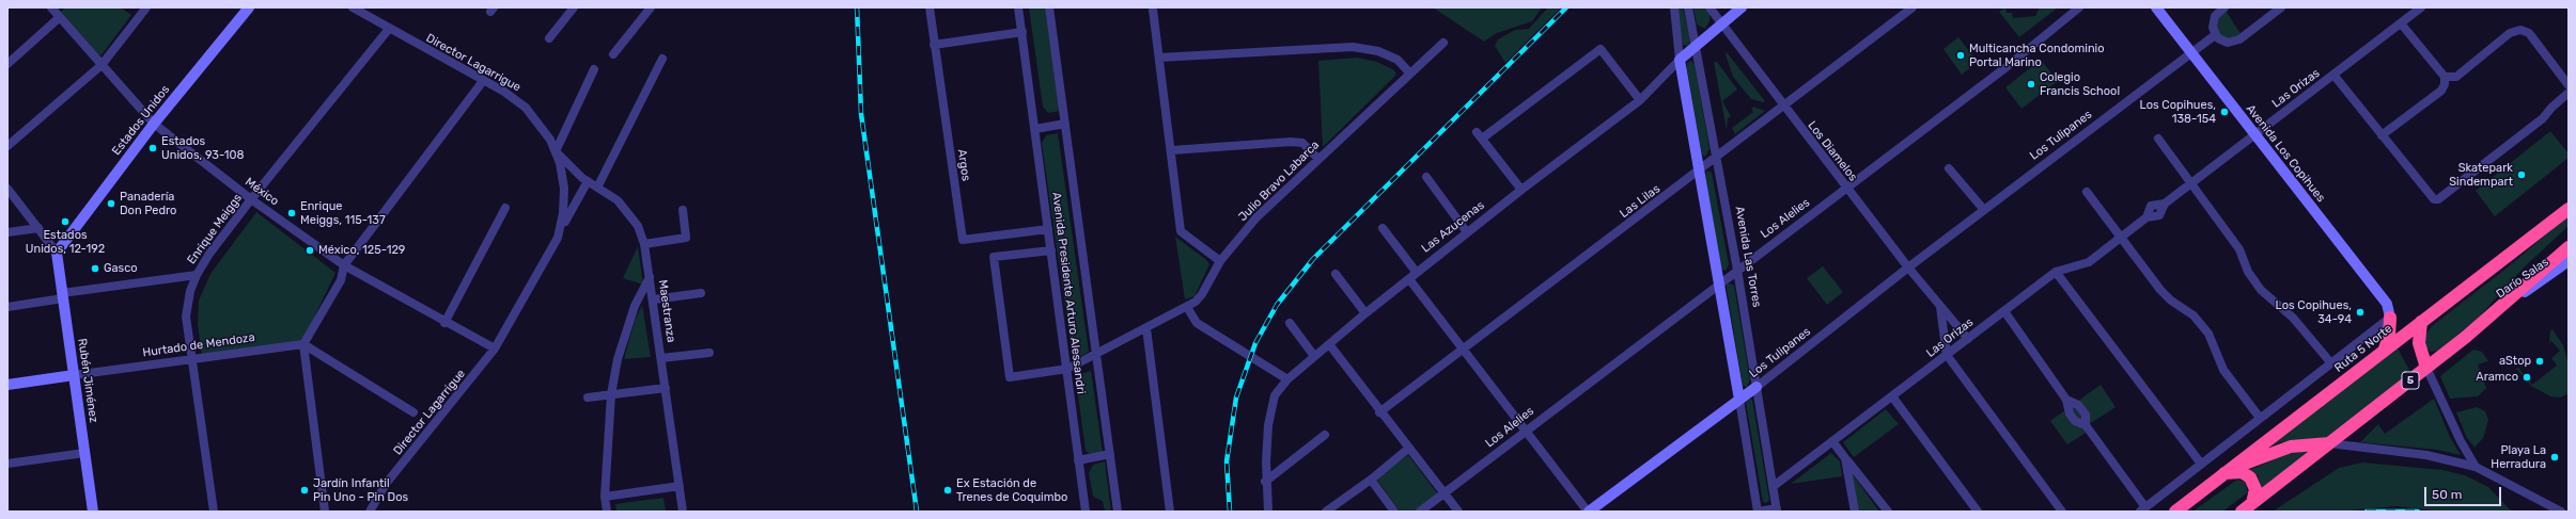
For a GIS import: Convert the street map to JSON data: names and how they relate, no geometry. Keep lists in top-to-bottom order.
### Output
{
  "streets": {
    "highway": ["Ruta 5 Norte", "5"],
    "main road": [
      "Estados Unidos",
      "Los Tulipanes",
      "Avenida Los Copihues",
      "Las Azucenas",
      "Darío Salas",
      "Hurtado de Mendoza",
      "Rubén Jiménez"
    ],
    "street": [
      "Director Lagarrigue",
      "Las Orizas",
      "Los Diamelos",
      "Argos",
      "Julio Bravo Labarca",
      "México",
      "Las Lilas",
      "Los Alelies",
      "Enrique Meiggs",
      "Avenida Las Torres",
      "Avenida Presidente Arturo Alessandri",
      "Maestranza"
    ]
  },
  "crossings": [
    ["Director Lagarrigue", "México"],
    ["Director Lagarrigue", "Enrique Meiggs"],
    ["Director Lagarrigue", "Maestranza"],
    ["Las Orizas", "Los Diamelos"],
    ["Las Orizas", "Avenida Los Copihues"],
    ["Las Orizas", "Avenida Las Torres"],
    ["Estados Unidos", "México"],
    ["Estados Unidos", "Rubén Jiménez"],
    ["Los Tulipanes", "Los Diamelos"],
    ["Los Tulipanes", "Avenida Los Copihues"],
    ["Los Tulipanes", "Avenida Las Torres"],
    ["Los Diamelos", "Las Lilas"],
    ["Los Diamelos", "Los Alelies"],
    ["Los Diamelos", "Las Azucenas"],
    ["Argos", "Avenida Presidente Arturo Alessandri"],
    ["Julio Bravo Labarca", "Avenida Presidente Arturo Alessandri"],
    ["México", "Enrique Meiggs"],
    ["Las Lilas", "Avenida Las Torres"],
    ["Los Alelies", "Avenida Las Torres"],
    ["Las Azucenas", "Avenida Las Torres"],
    ["Enrique Meiggs", "Hurtado de Mendoza"],
    ["Darío Salas", "5"],
    ["Hurtado de Mendoza", "Rubén Jiménez"]
  ],
  "places": [
    "Multicancha Condominio Portal Marino",
    "Colegio Francis School",
    "Los Copihues, 138-154",
    "Estados Unidos, 93-108",
    "Skatepark Sindempart",
    "Panadería Don Pedro",
    "Enrique Meiggs, 115-137",
    "Estados Unidos, 12-192",
    "México, 125-129",
    "Gasco",
    "Los Copihues, 34-94",
    "aStop",
    "Aramco",
    "Playa La Herradura",
    "Jardín Infantil Pin Uno - Pin Dos",
    "Ex Estación de Trenes de Coquimbo"
  ],
  "scale_bar": "50 m"
}
